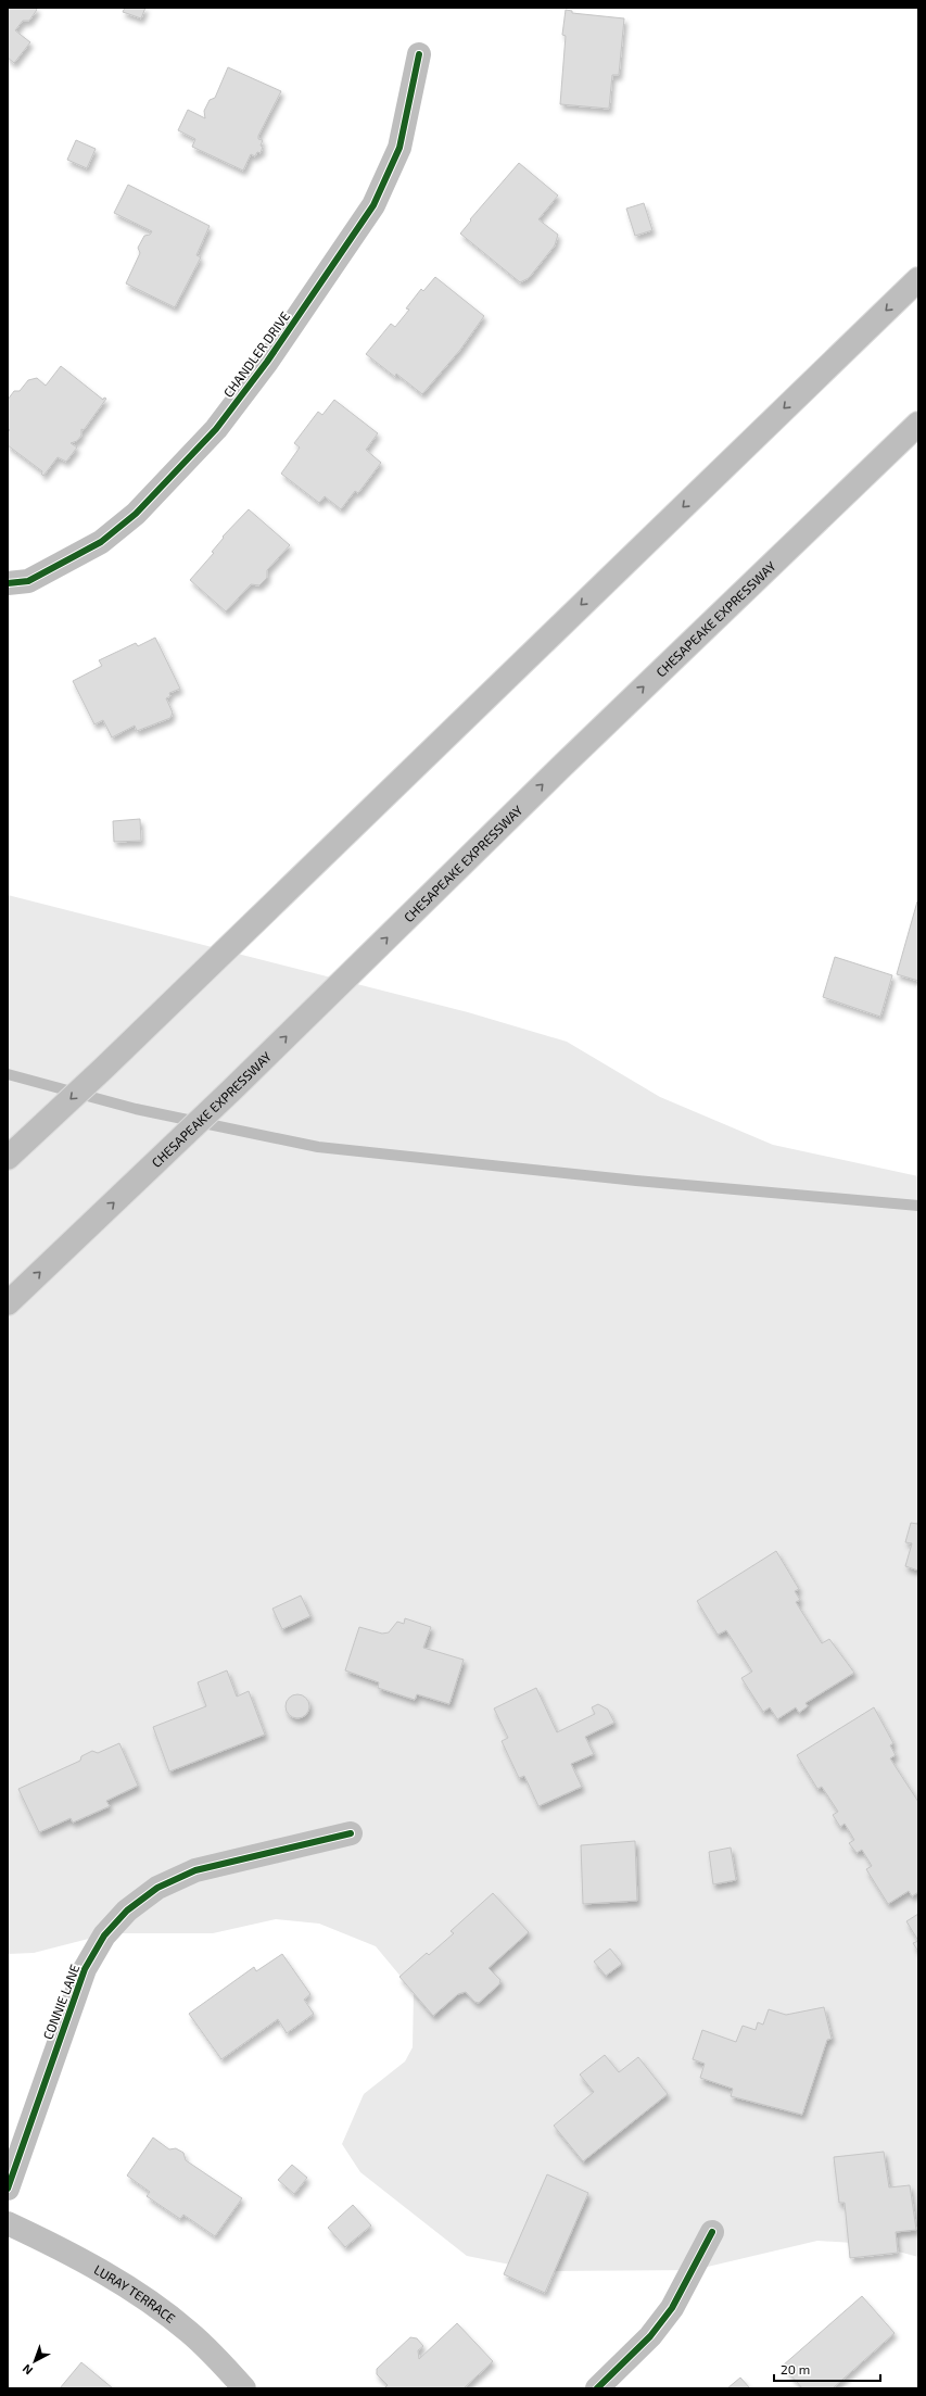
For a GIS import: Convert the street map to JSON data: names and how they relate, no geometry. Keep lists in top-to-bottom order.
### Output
{
  "streets": {
    "highway": ["CHESAPEAKE EXPRESSWAY"],
    "street": ["CHANDLER DRIVE", "CONNIE LANE", "LURAY TERRACE"]
  },
  "scale_bar": "20 m",
  "north": "bottom left"
}
